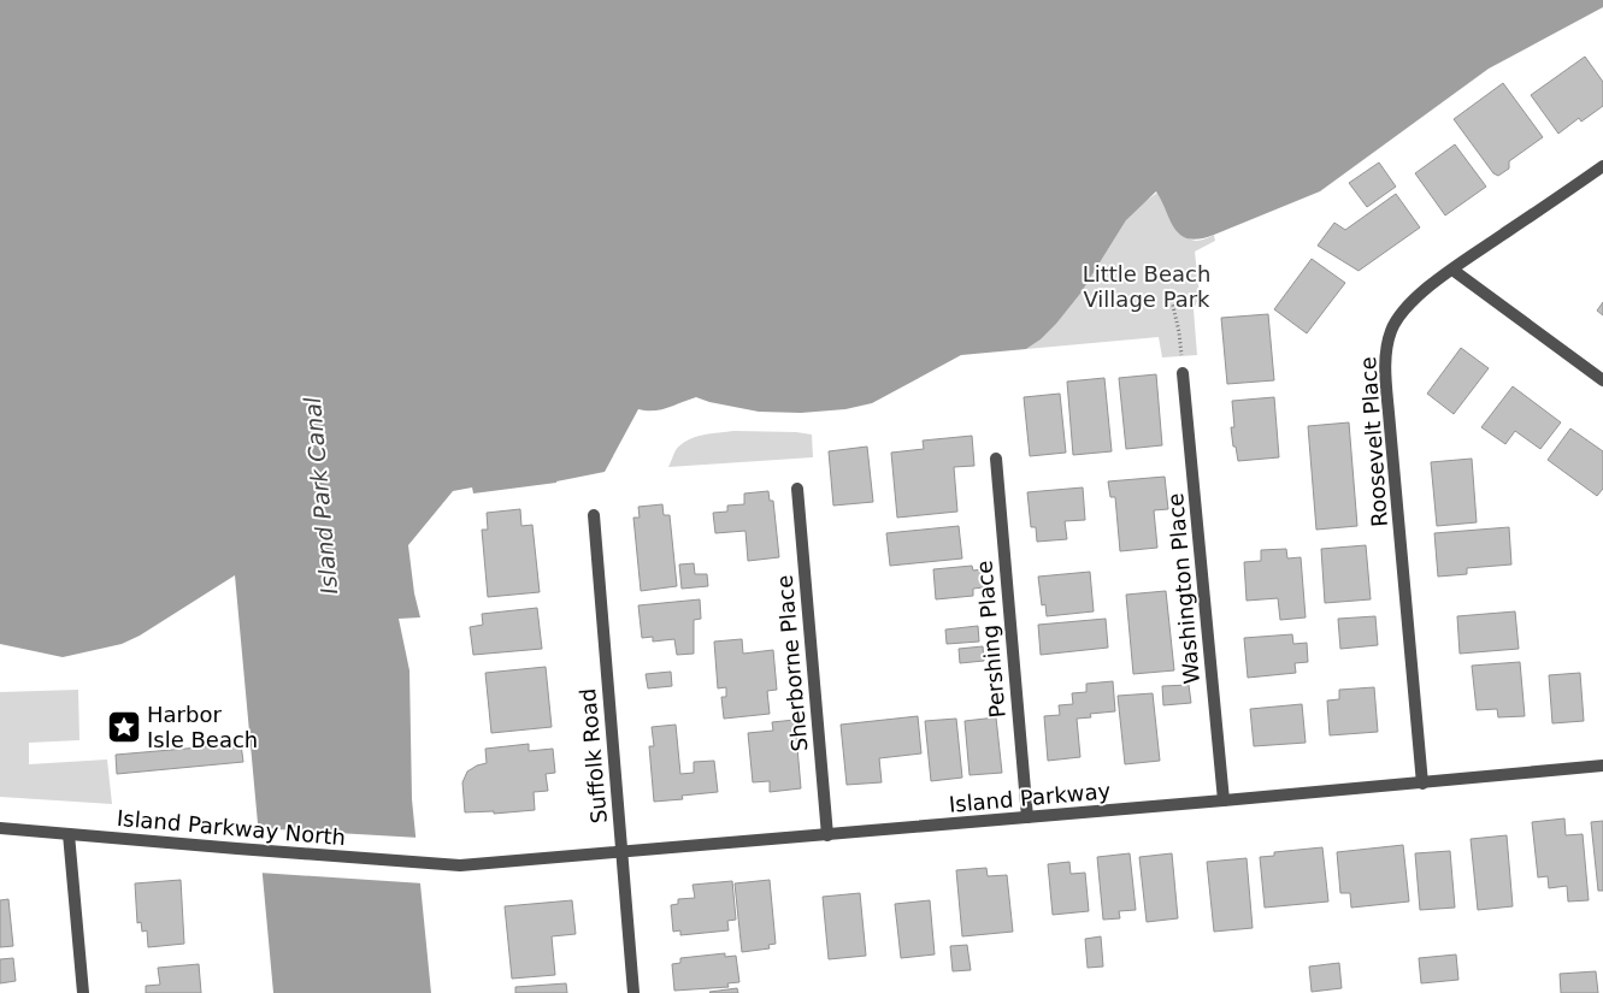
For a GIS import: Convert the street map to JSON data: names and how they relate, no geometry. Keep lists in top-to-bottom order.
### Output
{
  "streets": {
    "street": [
      "Roosevelt Place",
      "Washington Place",
      "Pershing Place",
      "Sherborne Place",
      "Suffolk Road",
      "Island Parkway",
      "Island Parkway North"
    ]
  },
  "crossings": [
    ["Roosevelt Place", "Island Parkway"],
    ["Washington Place", "Island Parkway"],
    ["Pershing Place", "Island Parkway"],
    ["Sherborne Place", "Island Parkway"],
    ["Suffolk Road", "Island Parkway"],
    ["Island Parkway", "Island Parkway North"]
  ],
  "water": ["Island Park Canal"],
  "parks": ["Little Beach Village Park"],
  "places": {
    "place": ["Harbor Isle Beach"]
  }
}
